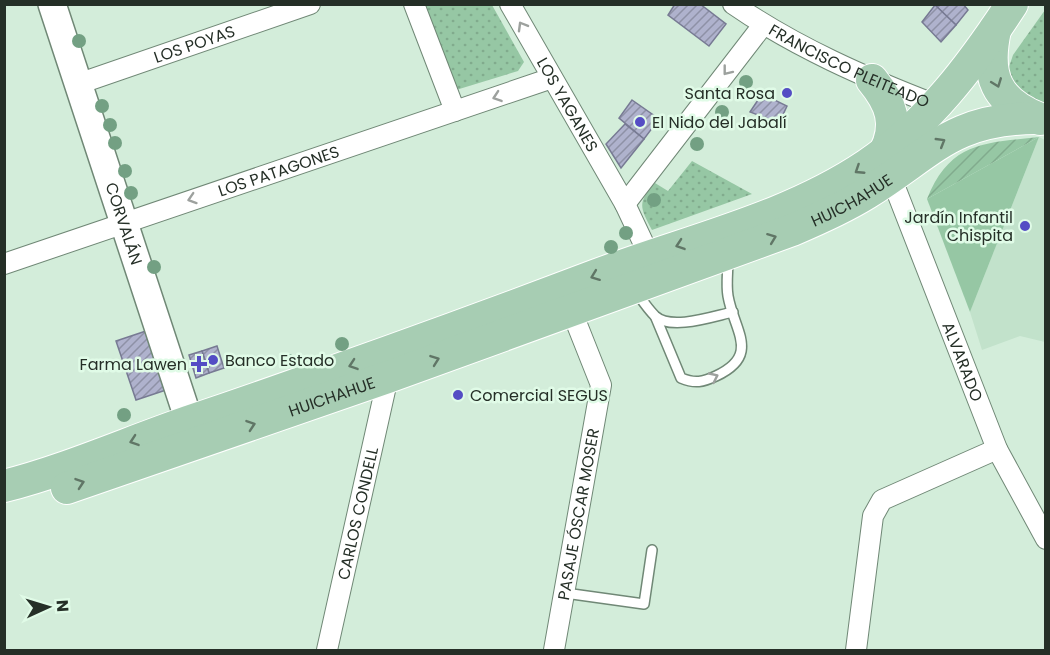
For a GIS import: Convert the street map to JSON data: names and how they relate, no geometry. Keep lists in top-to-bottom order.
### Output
{
  "streets": {
    "main road": ["HUICHAHUE"],
    "street": [
      "LOS POYAS",
      "FRANCISCO PLEITEADO",
      "LOS YAGANES",
      "LOS PATAGONES",
      "CORVALÁN",
      "ALVARADO",
      "CARLOS CONDELL",
      "PASAJE ÓSCAR MOSER"
    ]
  },
  "crossings": [
    ["LOS POYAS", "CORVALÁN"],
    ["FRANCISCO PLEITEADO", "HUICHAHUE"],
    ["LOS YAGANES", "LOS PATAGONES"],
    ["LOS PATAGONES", "CORVALÁN"],
    ["HUICHAHUE", "CORVALÁN"],
    ["HUICHAHUE", "ALVARADO"],
    ["HUICHAHUE", "CARLOS CONDELL"],
    ["HUICHAHUE", "PASAJE ÓSCAR MOSER"]
  ],
  "one_way": ["LOS PATAGONES"],
  "places": {
    "other": [
      "Santa Rosa",
      "El Nido del Jabalí",
      "Jardín Infantil Chispita",
      "Banco Estado",
      "Comercial SEGUS"
    ],
    "health": ["Farma Lawen"]
  },
  "north": "right"
}
